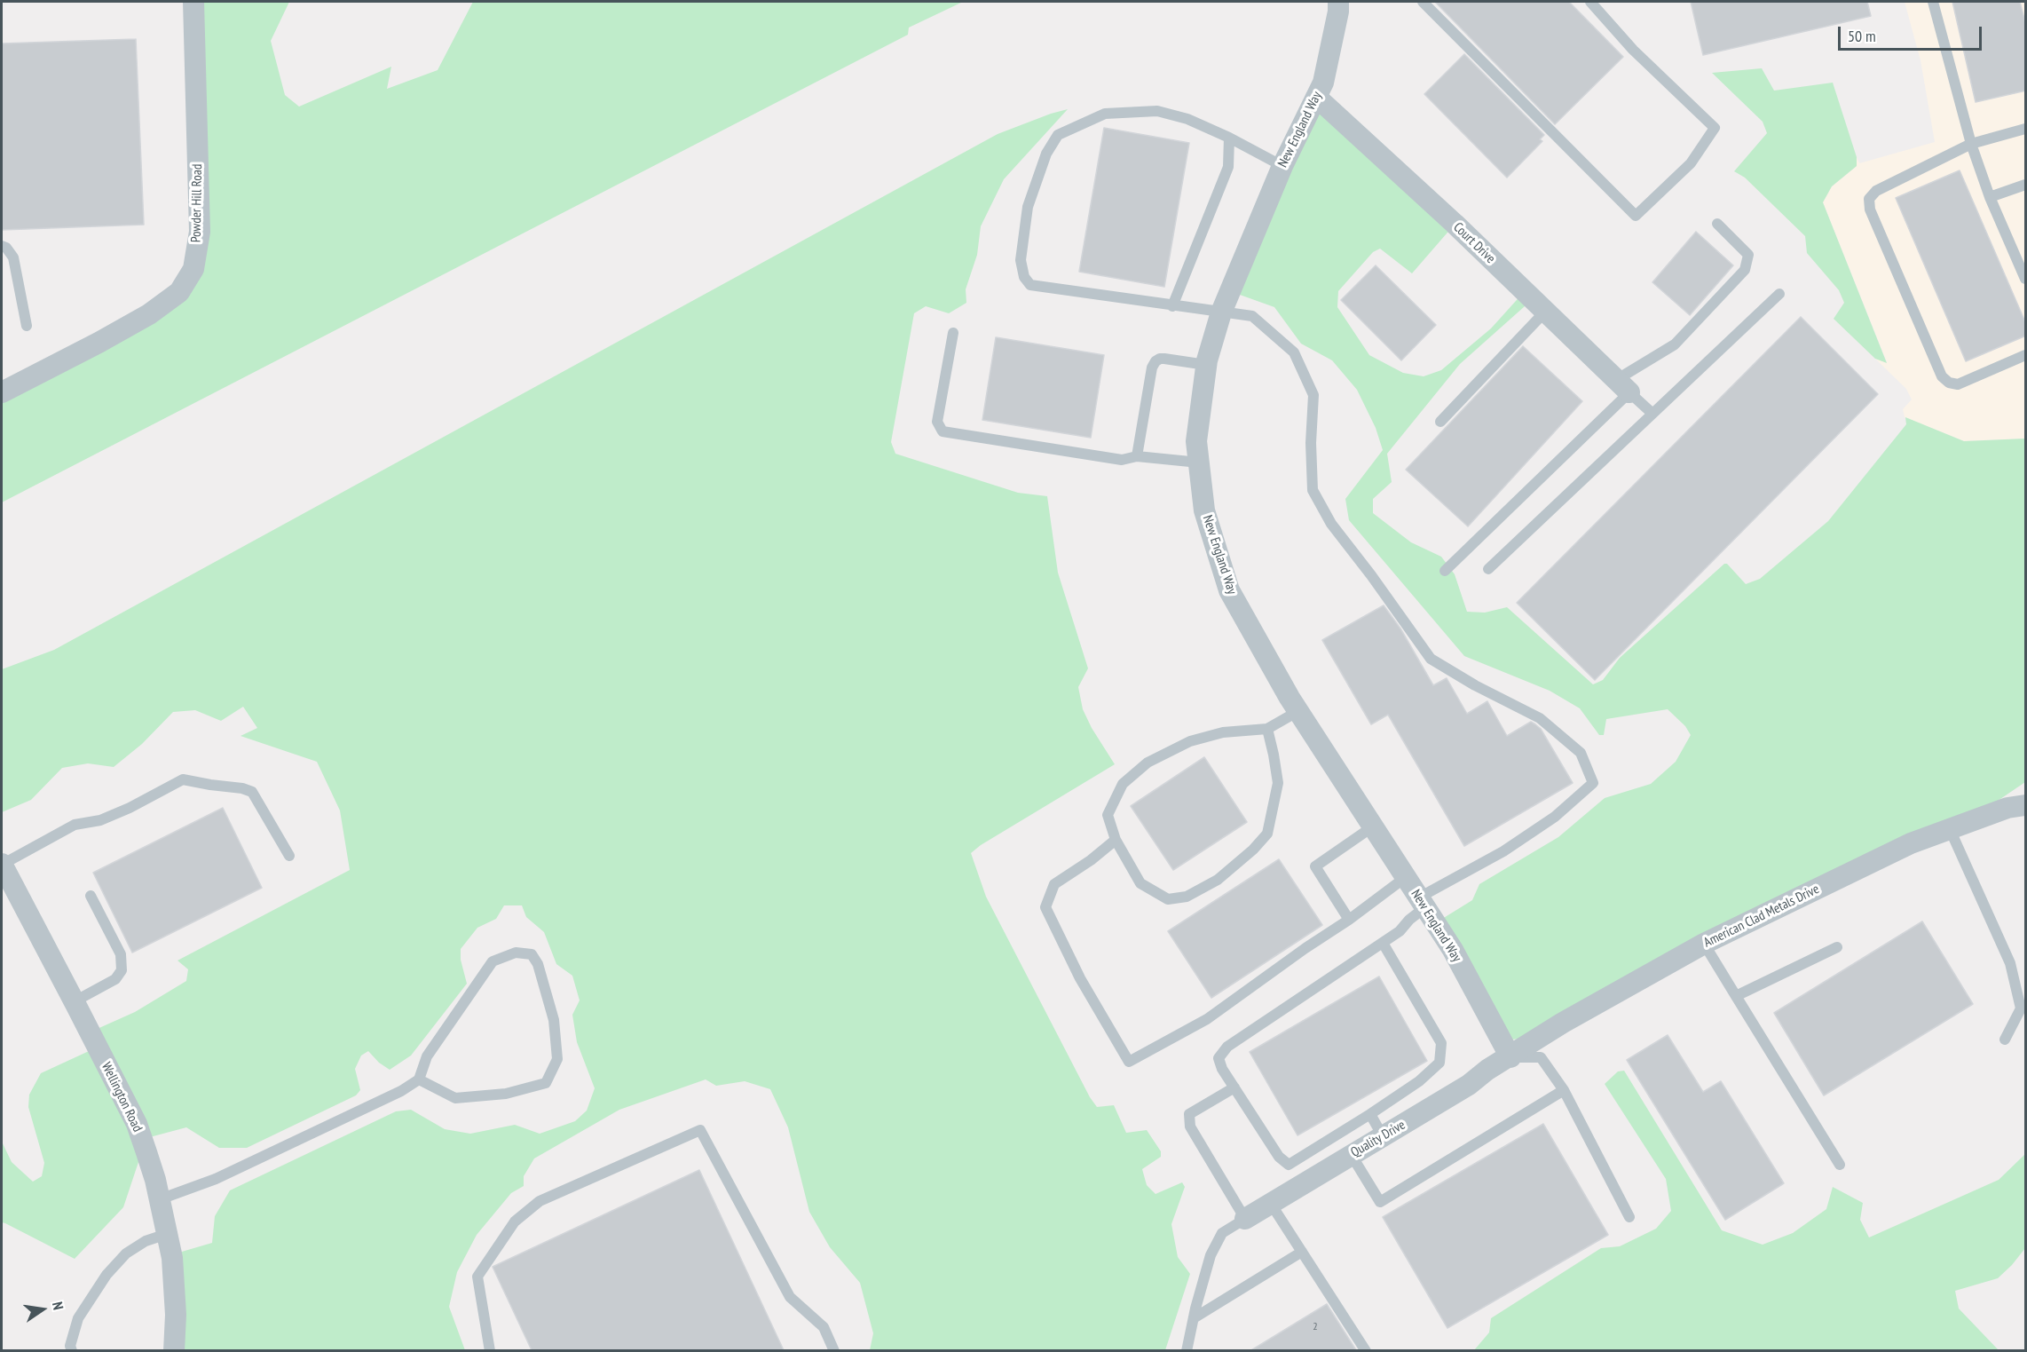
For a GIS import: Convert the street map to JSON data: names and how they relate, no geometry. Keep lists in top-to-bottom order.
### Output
{
  "streets": {
    "street": [
      "New England Way",
      "Powder Hill Road",
      "Court Drive",
      "American Clad Metals Drive",
      "Wellington Road",
      "Quality Drive"
    ]
  },
  "crossings": [
    ["New England Way", "Court Drive"],
    ["New England Way", "American Clad Metals Drive"],
    ["New England Way", "Quality Drive"],
    ["American Clad Metals Drive", "Quality Drive"]
  ],
  "house_numbers": ["2"],
  "scale_bar": "50 m",
  "north": "right"
}
